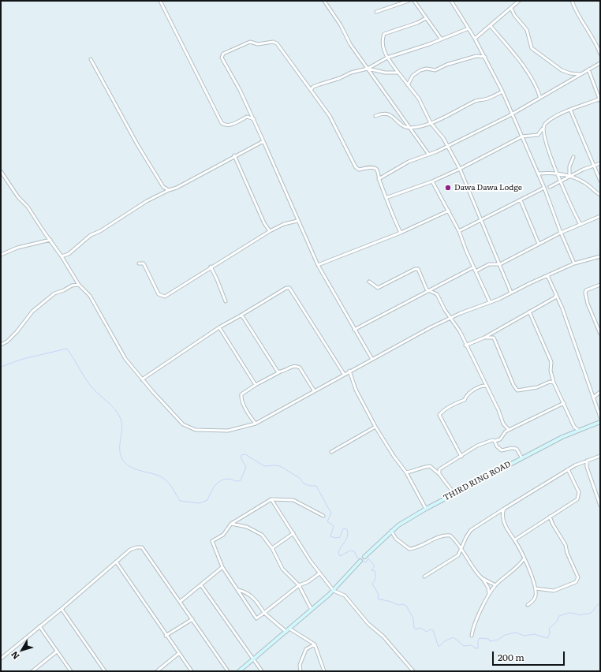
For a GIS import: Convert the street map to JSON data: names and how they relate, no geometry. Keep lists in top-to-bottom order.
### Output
{
  "streets": {
    "street": ["THIRD RING ROAD"]
  },
  "places": ["Dawa Dawa Lodge"],
  "scale_bar": "200 m",
  "north": "bottom left"
}
